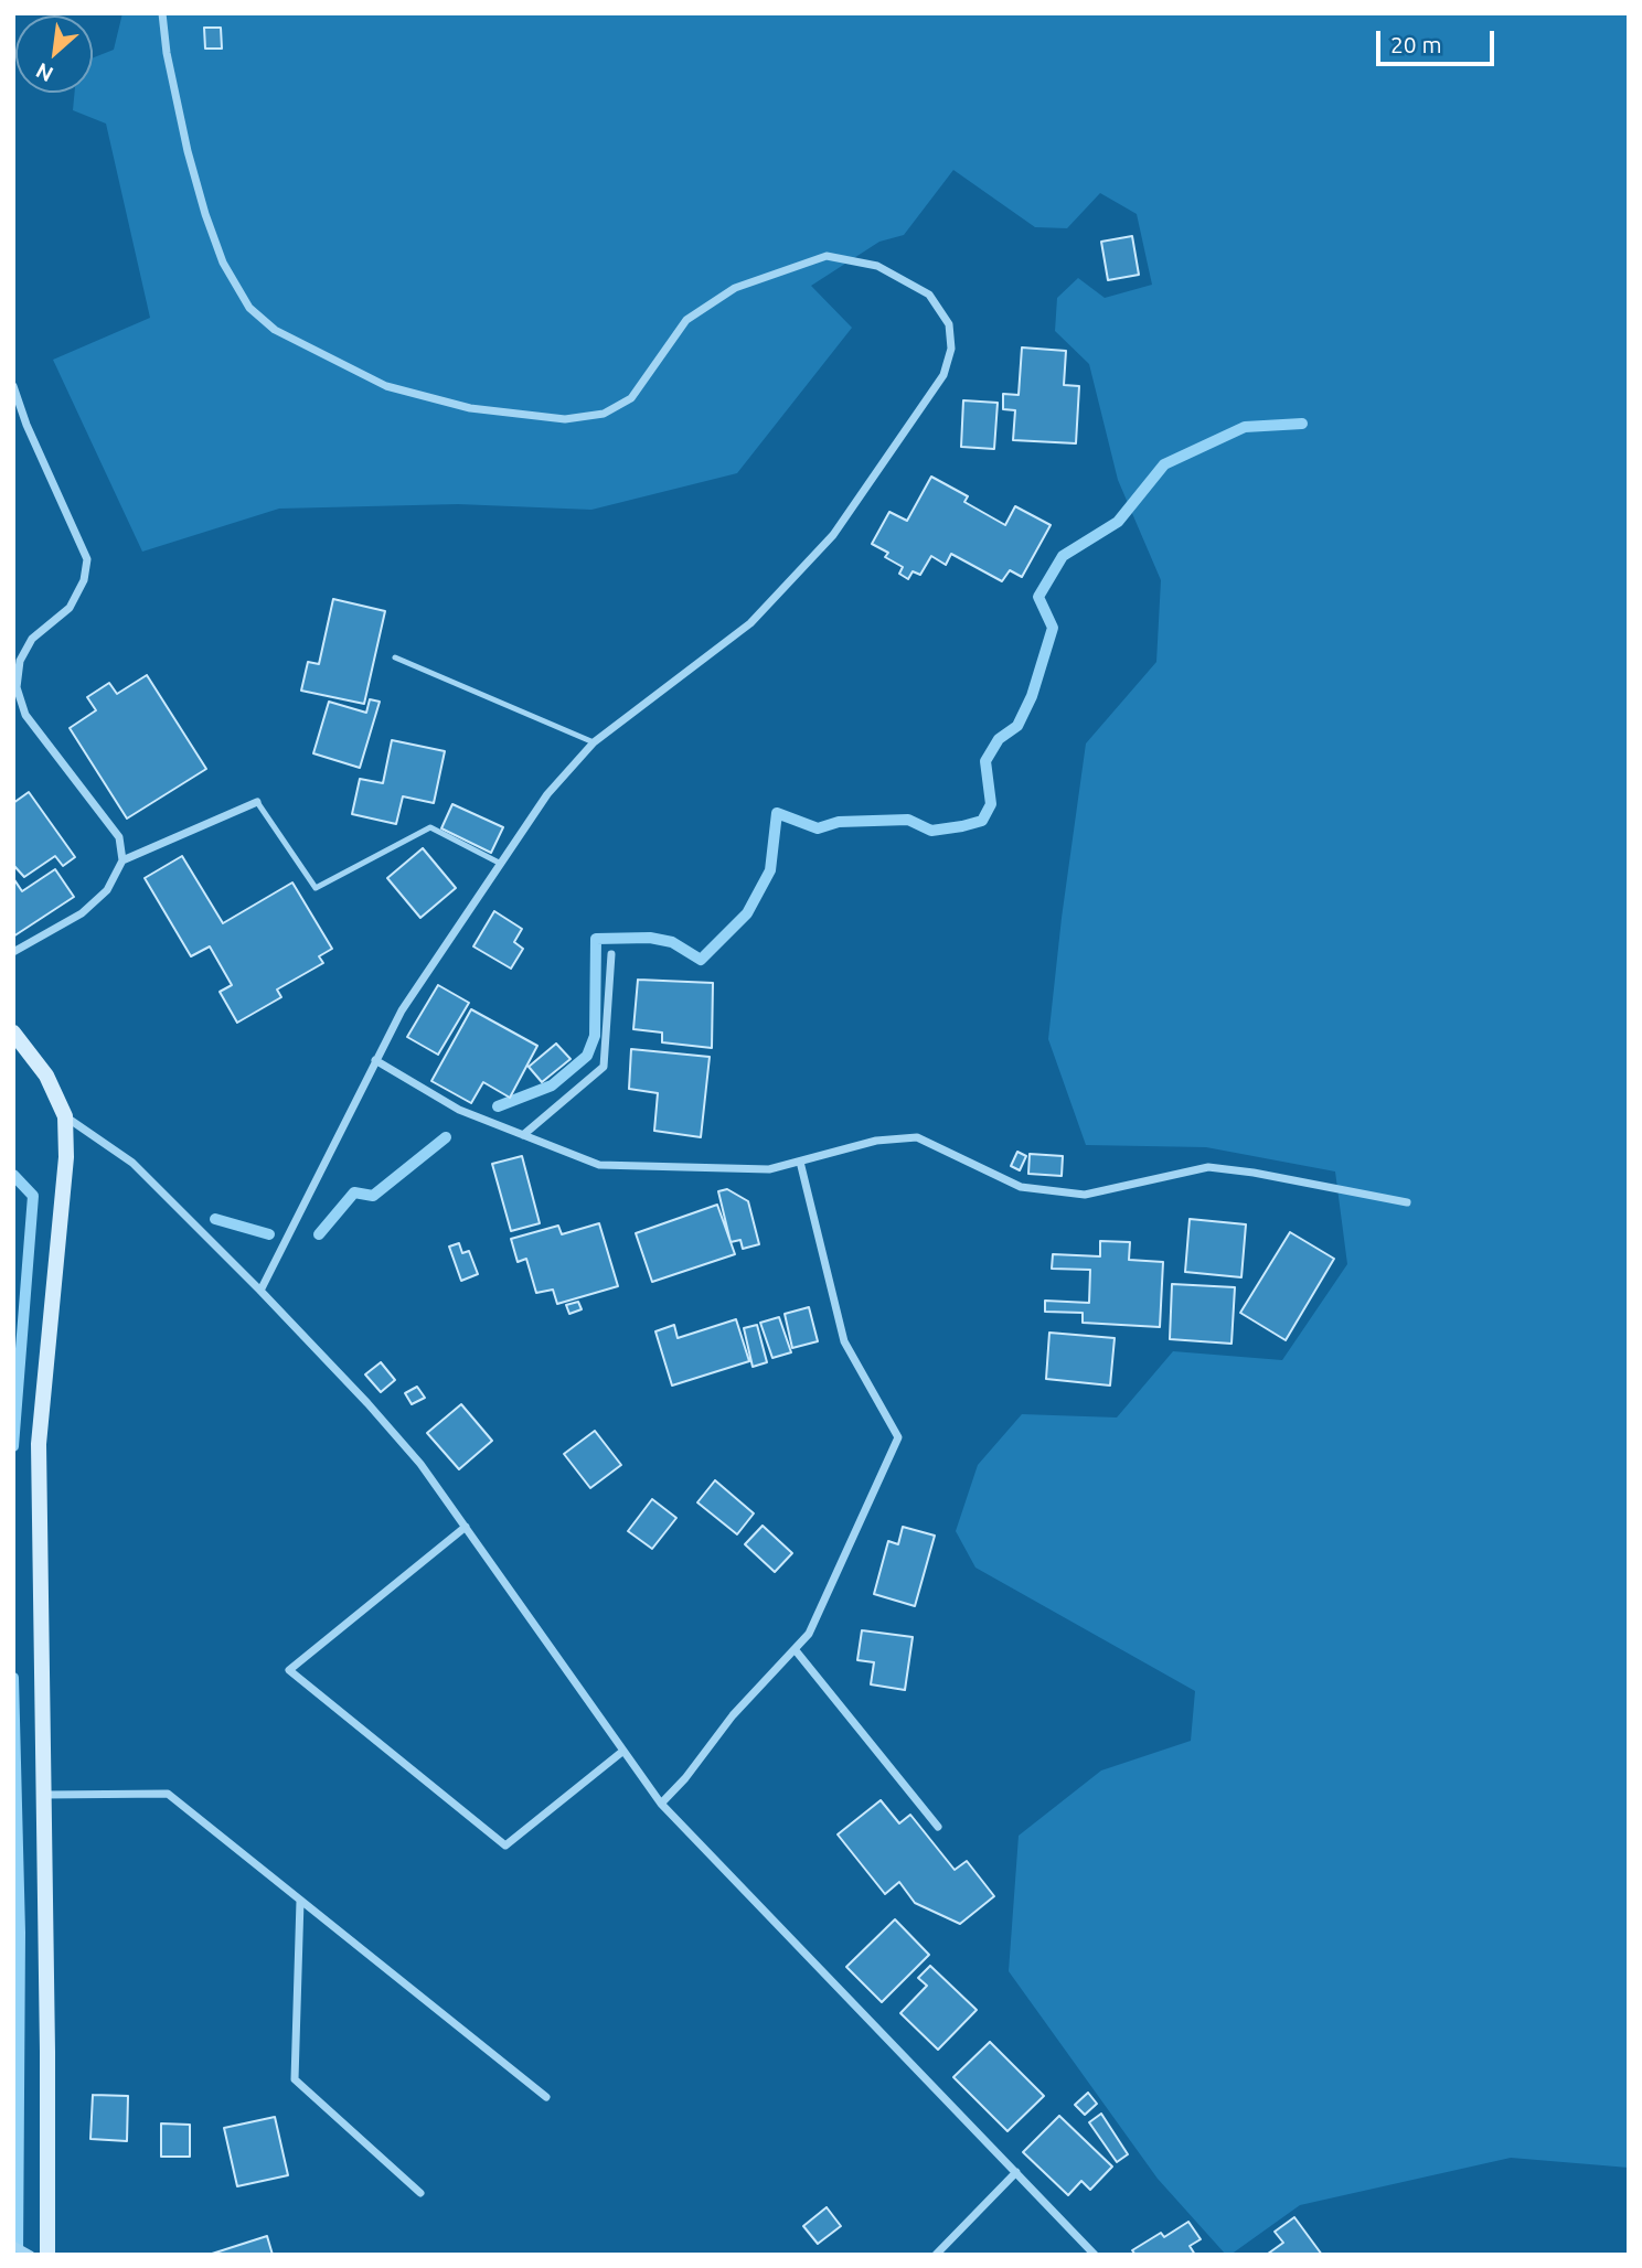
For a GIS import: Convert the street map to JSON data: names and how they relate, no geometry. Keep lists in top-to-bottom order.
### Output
{
  "scale_bar": "20 m",
  "north": "bottom left"
}
